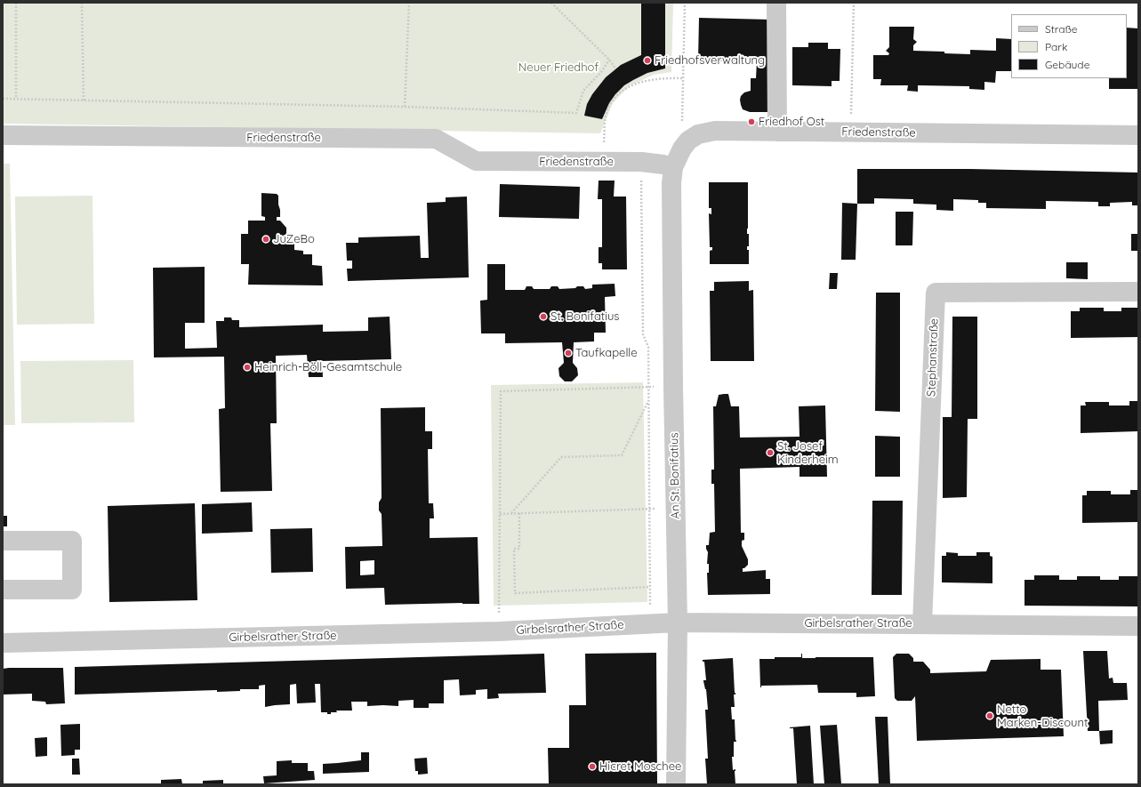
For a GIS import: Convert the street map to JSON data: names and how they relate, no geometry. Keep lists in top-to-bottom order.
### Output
{
  "streets": {
    "street": [
      "Friedenstraße",
      "Stephanstraße",
      "An St. Bonifatius",
      "Girbelsrather Straße"
    ]
  },
  "crossings": [
    ["Friedenstraße", "An St. Bonifatius"],
    ["Stephanstraße", "Girbelsrather Straße"],
    ["An St. Bonifatius", "Girbelsrather Straße"]
  ],
  "parks": ["Neuer Friedhof"],
  "places": [
    "Friedhofsverwaltung",
    "Friedhof Ost",
    "JuZeBo",
    "St. Bonifatius",
    "Taufkapelle",
    "Heinrich-Böll-Gesamtschule",
    "St. Josef Kinderheim",
    "Netto Marken-Discount",
    "Hicret Moschee"
  ],
  "legend": ["Straße", "Park", "Gebäude"]
}
